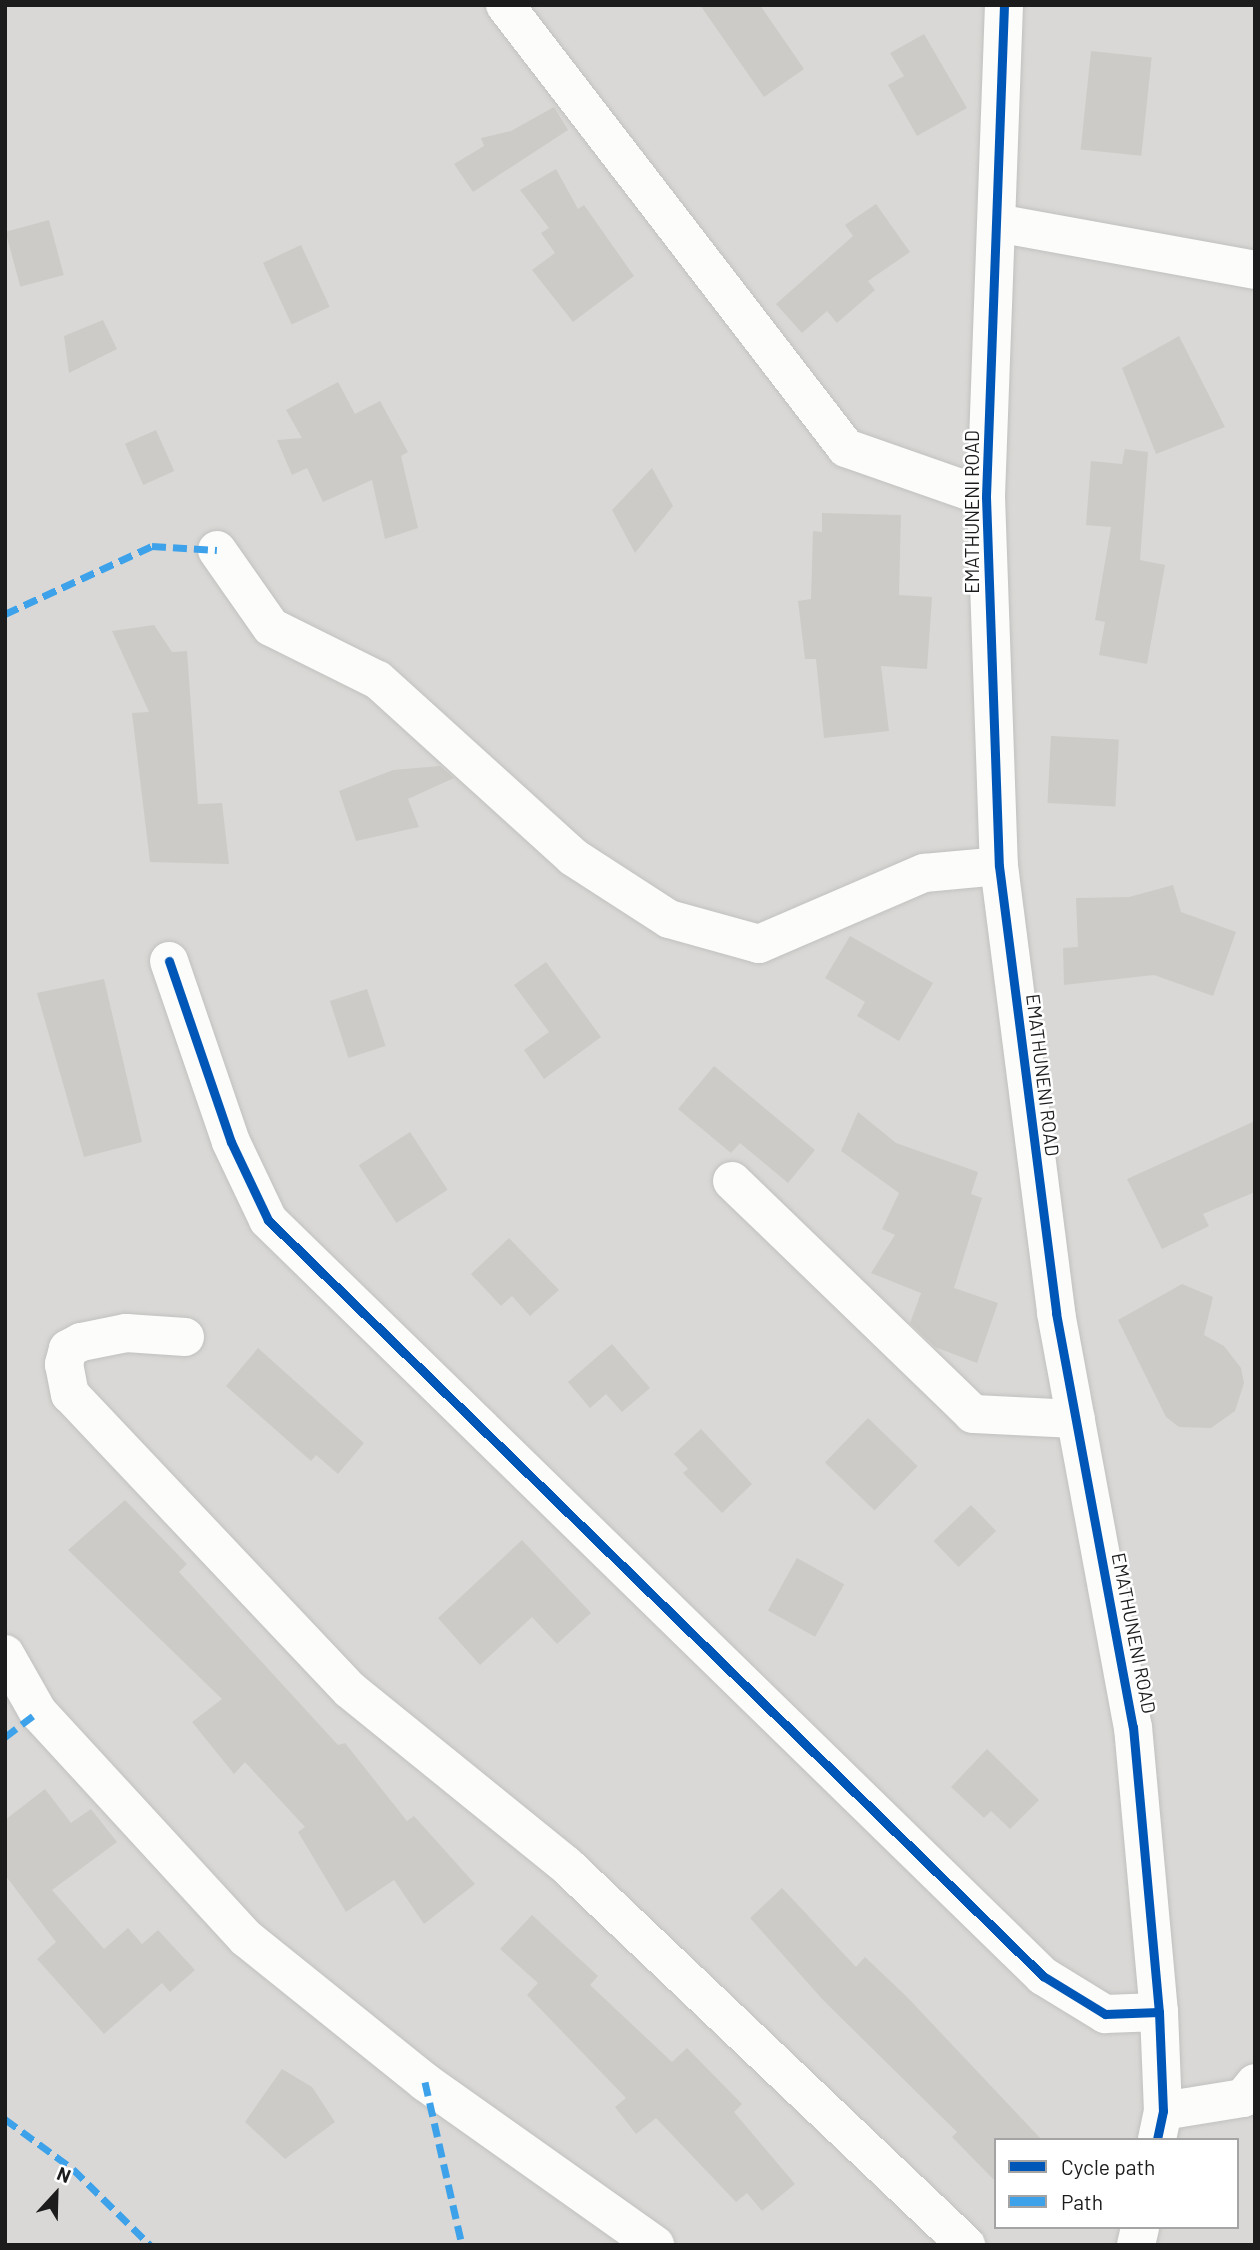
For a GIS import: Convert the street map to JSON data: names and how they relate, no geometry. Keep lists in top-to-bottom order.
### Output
{
  "streets": {
    "street": ["EMATHUNENI ROAD"]
  },
  "legend": ["Cycle path", "Path"],
  "north": "top"
}
